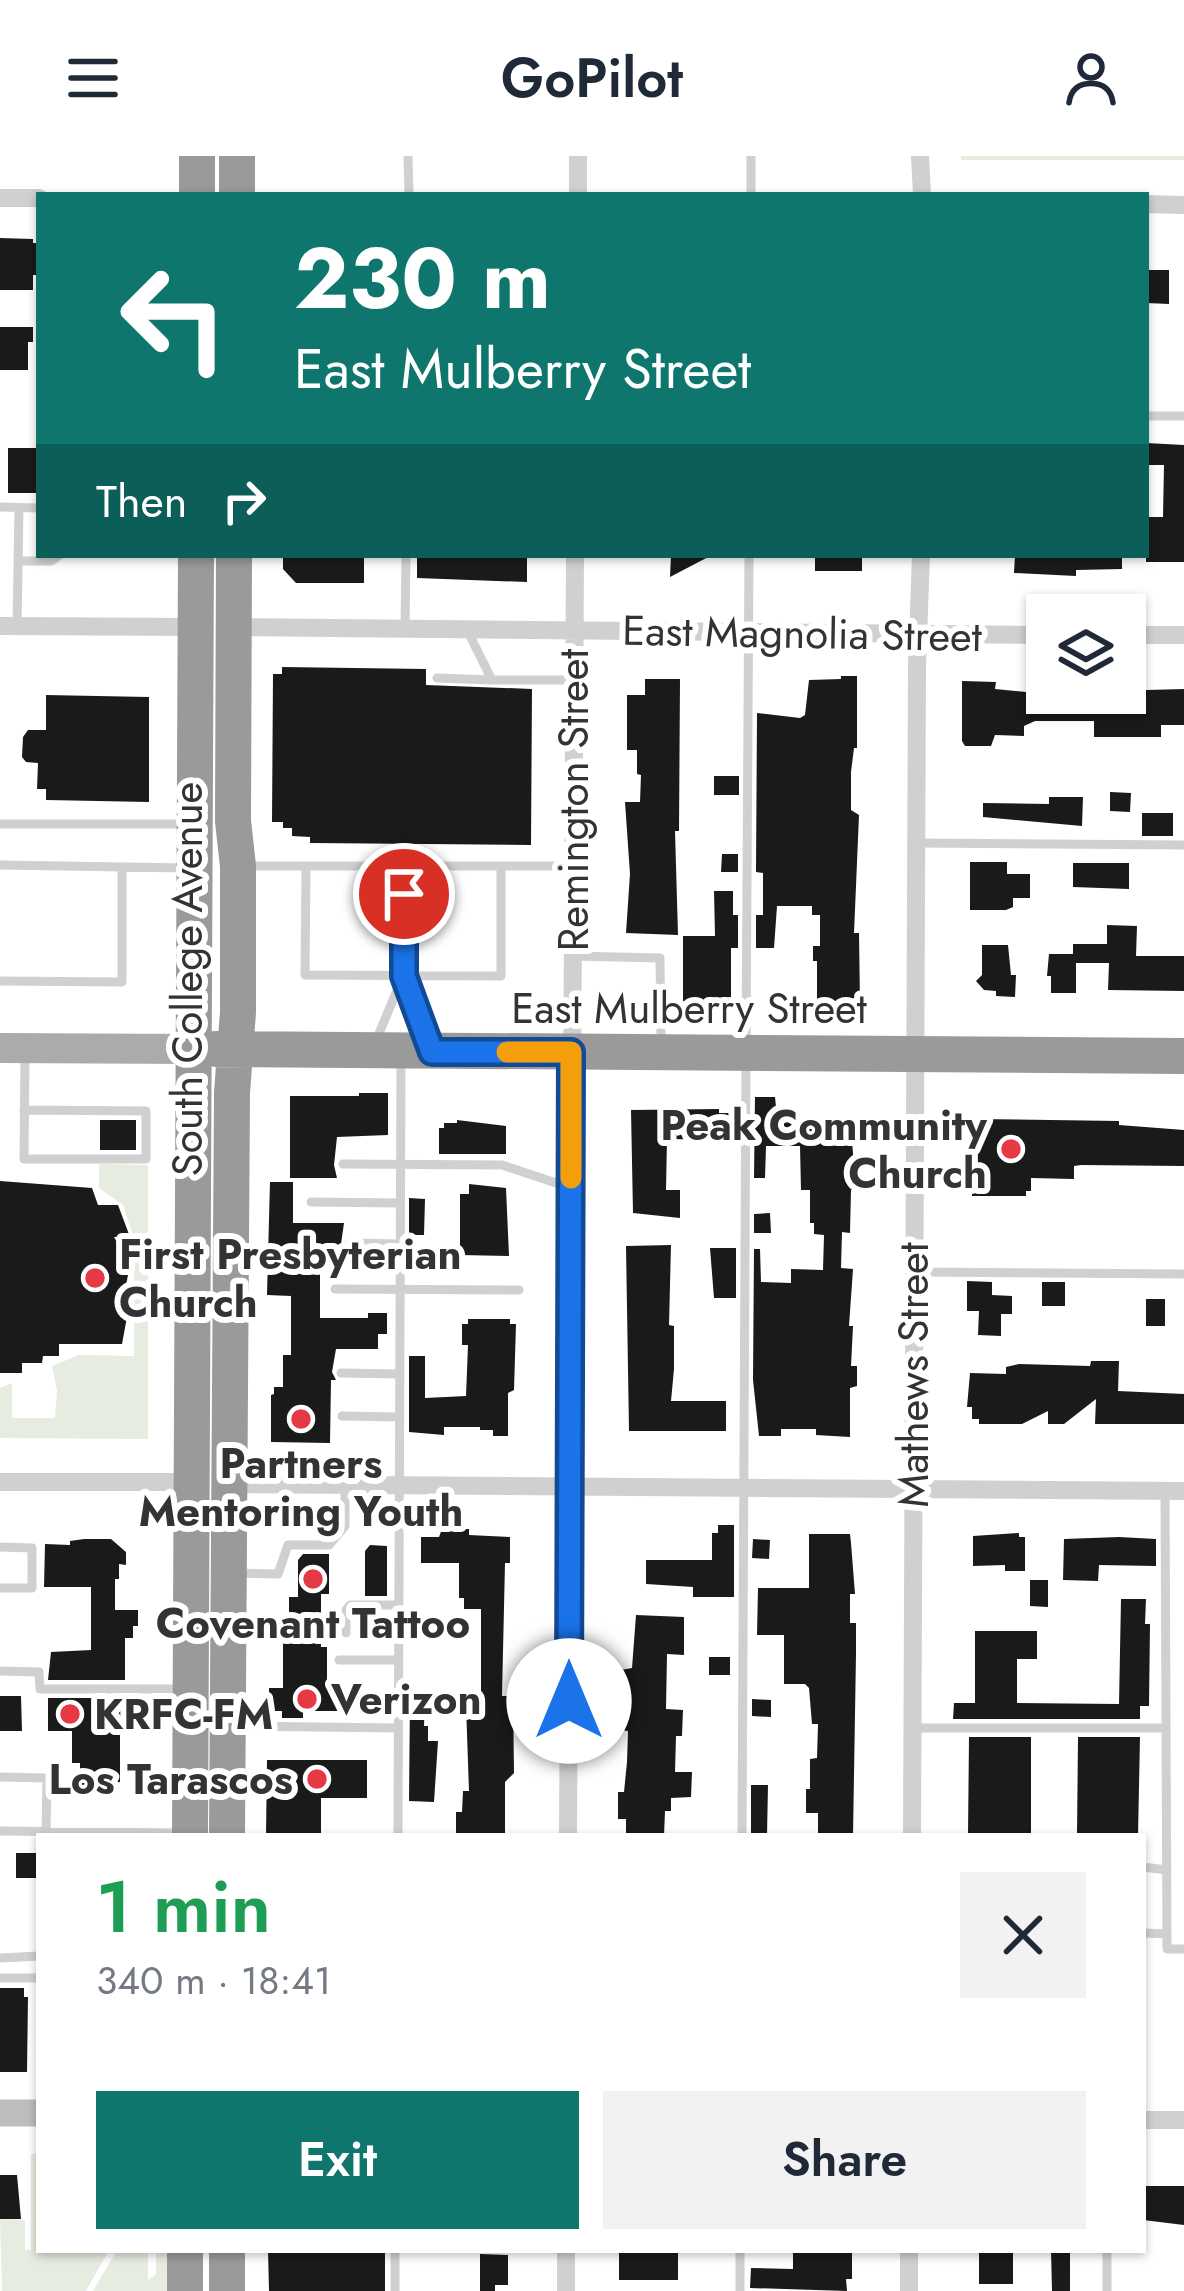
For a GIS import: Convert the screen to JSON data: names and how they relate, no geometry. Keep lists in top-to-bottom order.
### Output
{
  "streets": {
    "highway": ["South College Avenue", "East Mulberry Street"],
    "street": ["East Magnolia Street", "Remington Street", "Mathews Street"]
  },
  "crossings": [
    ["East Magnolia Street", "Remington Street"],
    ["East Magnolia Street", "South College Avenue"],
    ["East Magnolia Street", "Mathews Street"],
    ["Remington Street", "East Mulberry Street"],
    ["South College Avenue", "East Mulberry Street"],
    ["East Mulberry Street", "Mathews Street"]
  ],
  "places": [
    "Peak Community Church",
    "First Presbyterian Church",
    "Partners Mentoring Youth",
    "Covenant Tattoo",
    "Verizon",
    "KRFC-FM",
    "Los Tarascos"
  ],
  "page": {
    "header": "GoPilot",
    "turn": ["230 m", "East Mulberry Street"],
    "then": "Then",
    "heading": ["1 min", "340 m · 18:41"],
    "buttons": ["Exit", "Share"]
  }
}
